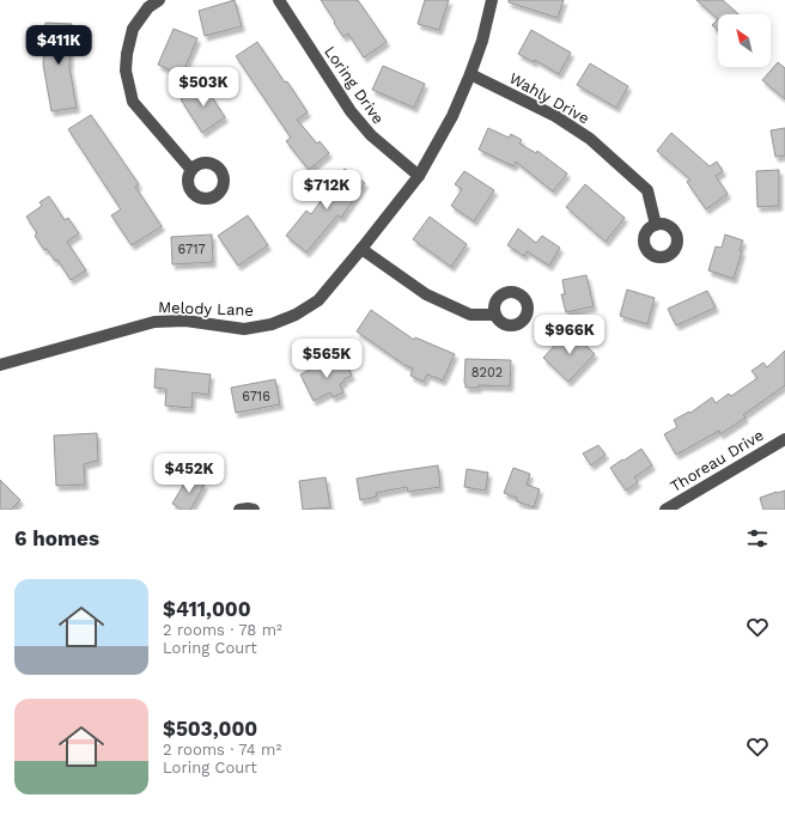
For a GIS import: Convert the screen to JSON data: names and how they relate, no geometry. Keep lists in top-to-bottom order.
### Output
{
  "streets": {
    "street": [
      "Loring Drive",
      "Wahly Drive",
      "Melody Lane",
      "Thoreau Drive"
    ]
  },
  "crossings": [
    ["Loring Drive", "Melody Lane"],
    ["Wahly Drive", "Melody Lane"]
  ],
  "house_numbers": ["6717", "8202", "6716"],
  "north": "top left",
  "page": {
    "price": [
      "$411K",
      "$503K",
      "$712K",
      "$966K",
      "$565K",
      "$452K"
    ],
    "heading": "6 homes",
    "list": [
      {
        "name": "$411,000",
        "note": "2 rooms · 78 m² · Loring Court"
      },
      {
        "name": "$503,000",
        "note": "2 rooms · 74 m² · Loring Court"
      }
    ]
  }
}
